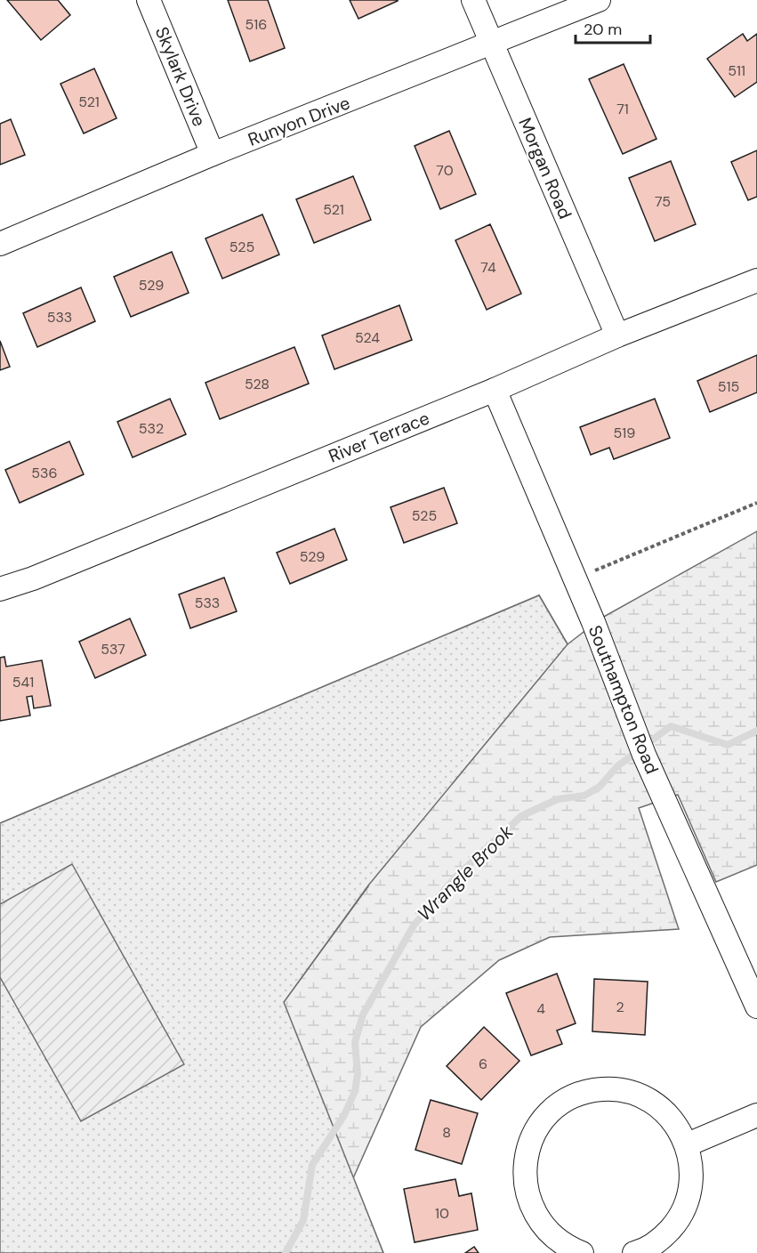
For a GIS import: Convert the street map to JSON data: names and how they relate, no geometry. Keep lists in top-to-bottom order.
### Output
{
  "streets": {
    "street": [
      "Skylark Drive",
      "Runyon Drive",
      "Morgan Road",
      "River Terrace",
      "Southampton Road"
    ]
  },
  "crossings": [
    ["Skylark Drive", "Runyon Drive"],
    ["Runyon Drive", "Morgan Road"],
    ["Morgan Road", "River Terrace"],
    ["River Terrace", "Southampton Road"]
  ],
  "water": ["Wrangle Brook"],
  "house_numbers": [
    "516",
    "511",
    "521",
    "71",
    "70",
    "75",
    "521",
    "525",
    "74",
    "529",
    "533",
    "524",
    "528",
    "515",
    "532",
    "519",
    "536",
    "525",
    "529",
    "533",
    "537",
    "541",
    "2",
    "4",
    "6",
    "8",
    "10"
  ],
  "scale_bar": "20 m"
}
